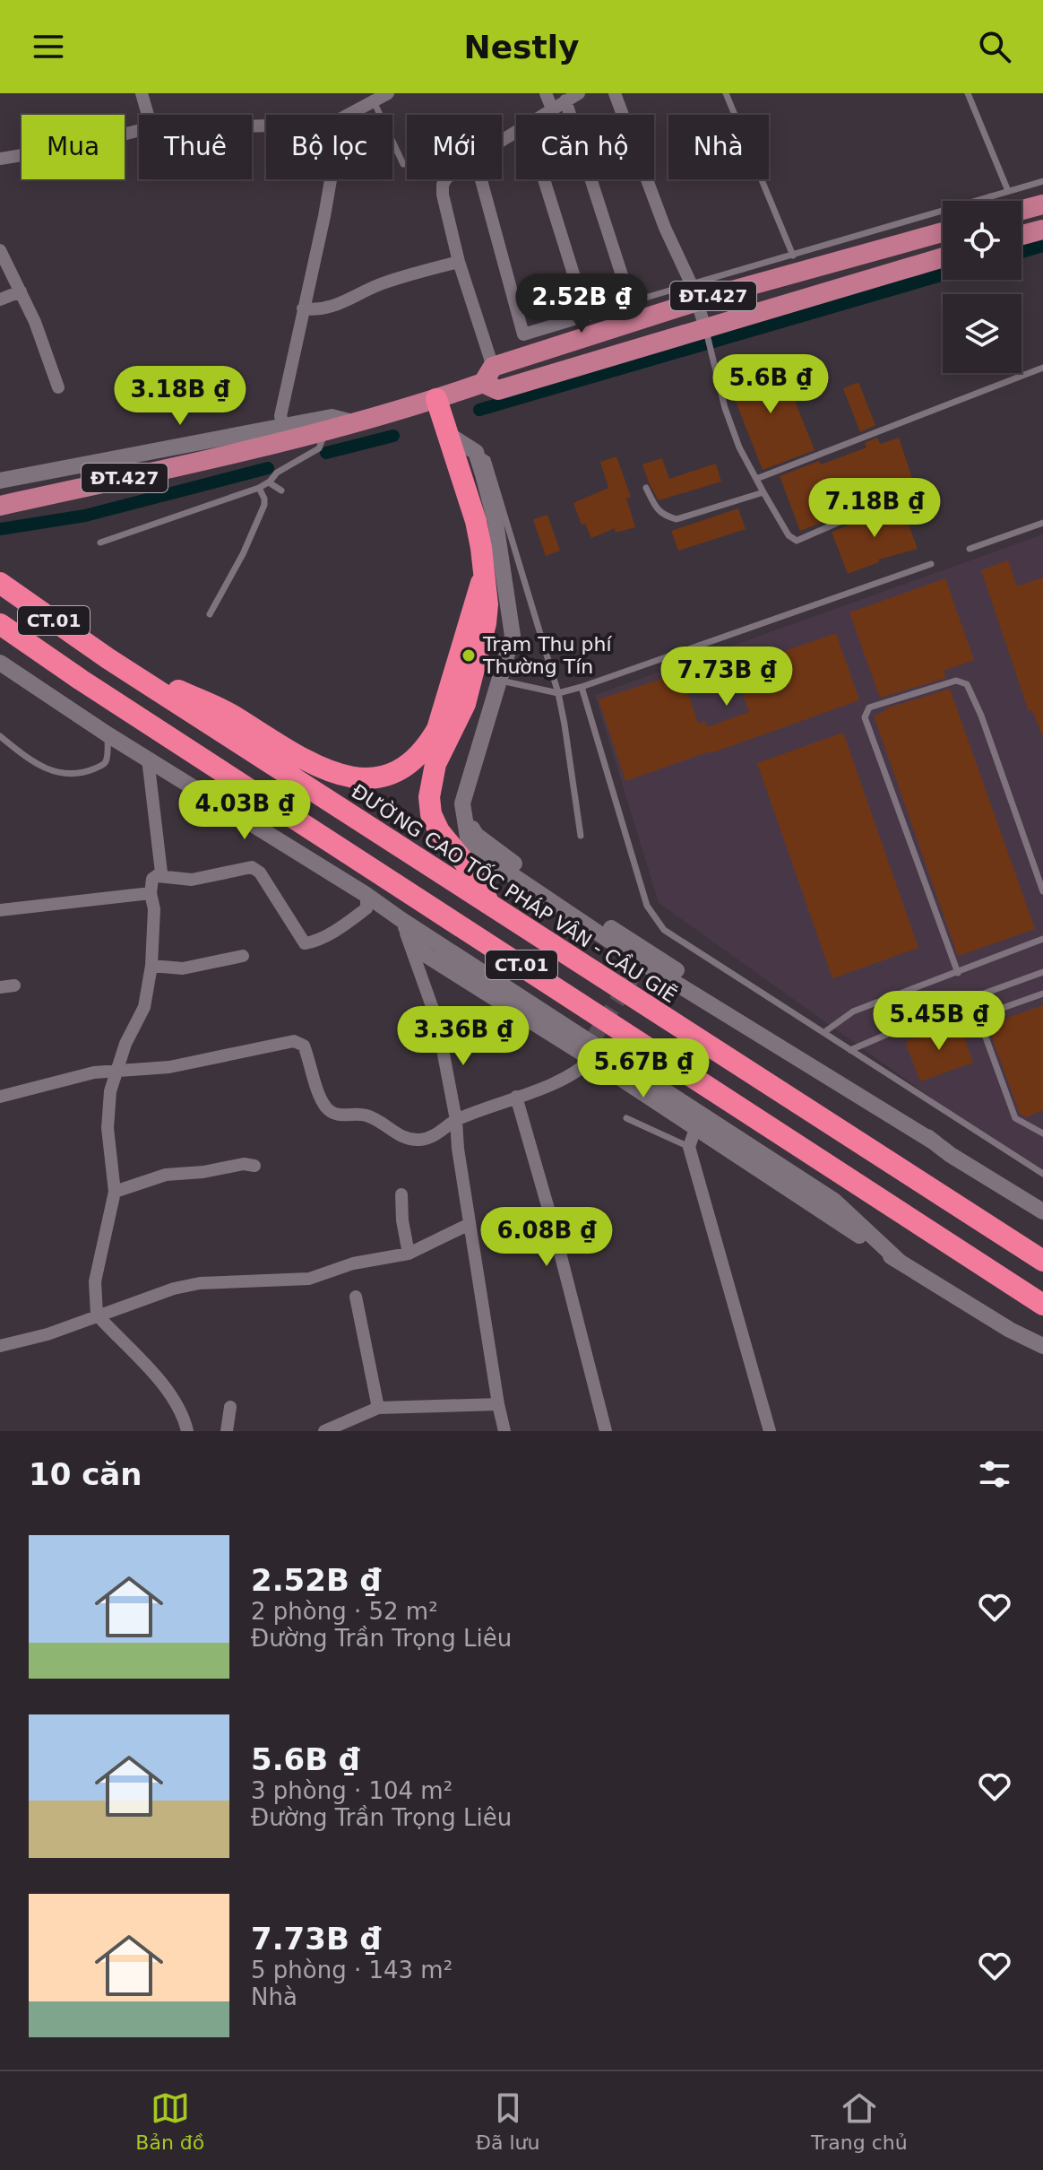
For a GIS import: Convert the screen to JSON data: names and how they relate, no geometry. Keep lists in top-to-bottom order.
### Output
{
  "streets": {
    "highway": ["CT.01", "ĐƯỜNG CAO TỐC PHÁP VÂN - CẦU GIẼ"],
    "main road": ["ĐT.427"]
  },
  "places": ["Trạm Thu phí Thường Tín"],
  "page": {
    "header": "Nestly",
    "chip": [
      "Mua",
      "Thuê",
      "Bộ lọc",
      "Mới",
      "Căn hộ",
      "Nhà"
    ],
    "price": [
      "2.52B ₫",
      "5.6B ₫",
      "3.18B ₫",
      "7.18B ₫",
      "7.73B ₫",
      "4.03B ₫",
      "5.45B ₫",
      "3.36B ₫",
      "5.67B ₫",
      "6.08B ₫"
    ],
    "heading": "10 căn",
    "list": [
      {
        "name": "2.52B ₫",
        "note": "2 phòng · 52 m² · Đường Trần Trọng Liêu"
      },
      {
        "name": "5.6B ₫",
        "note": "3 phòng · 104 m² · Đường Trần Trọng Liêu"
      },
      {
        "name": "7.73B ₫",
        "note": "5 phòng · 143 m² · Nhà"
      }
    ],
    "tabs": ["Bản đồ", "Đã lưu", "Trang chủ"]
  }
}
